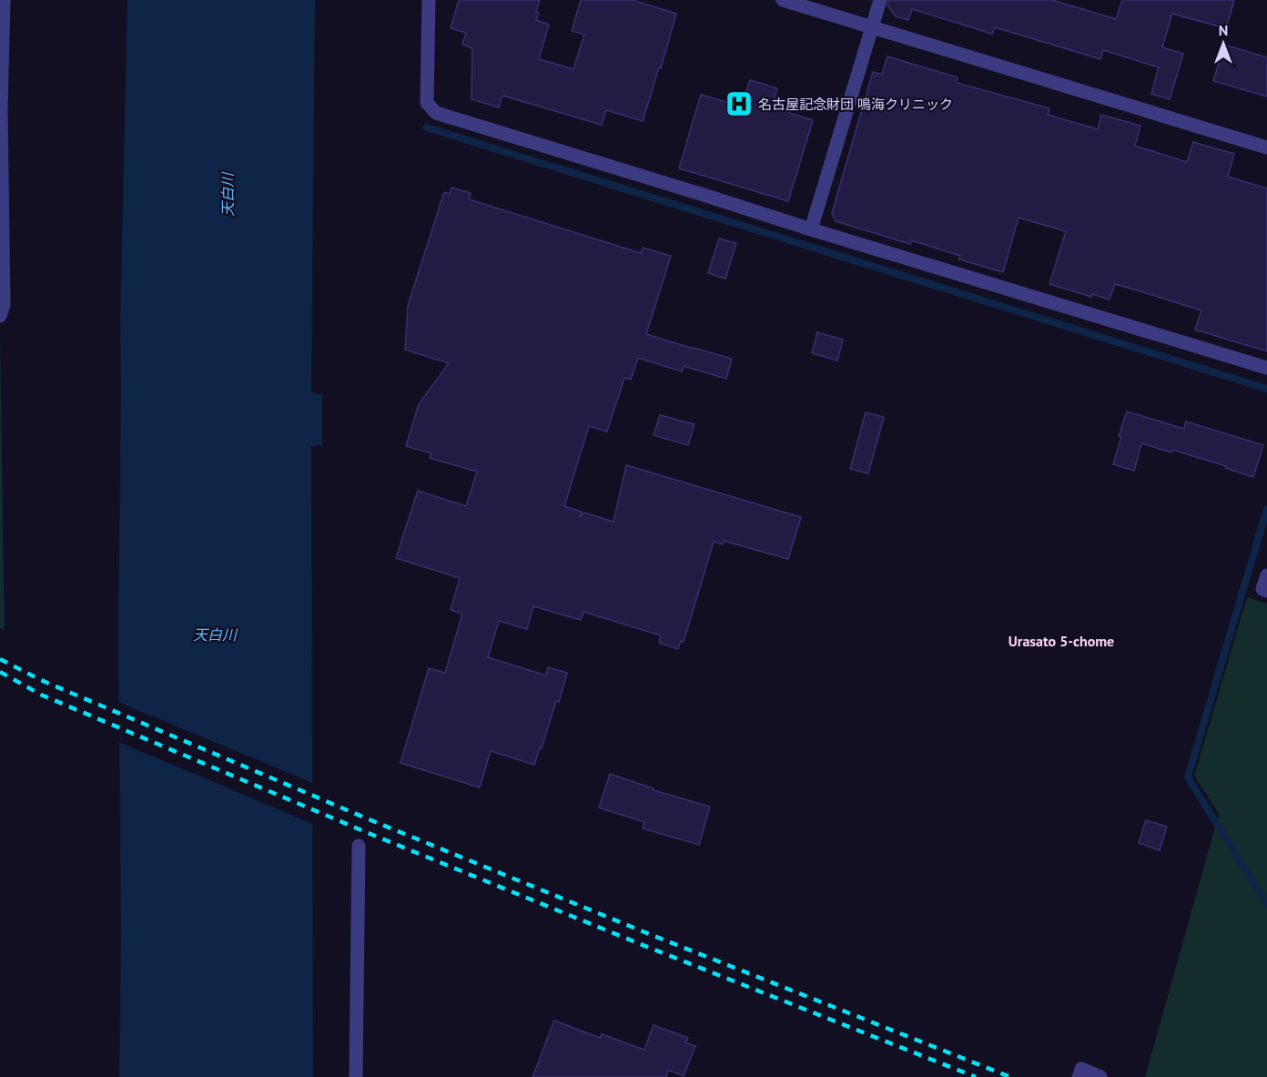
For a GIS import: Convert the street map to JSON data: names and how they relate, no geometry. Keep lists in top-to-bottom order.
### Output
{
  "districts": ["Urasato 5-chome"],
  "water": ["天白川"],
  "places": {
    "hospital": ["名古屋記念財団 鳴海クリニック"]
  },
  "north": "top"
}
